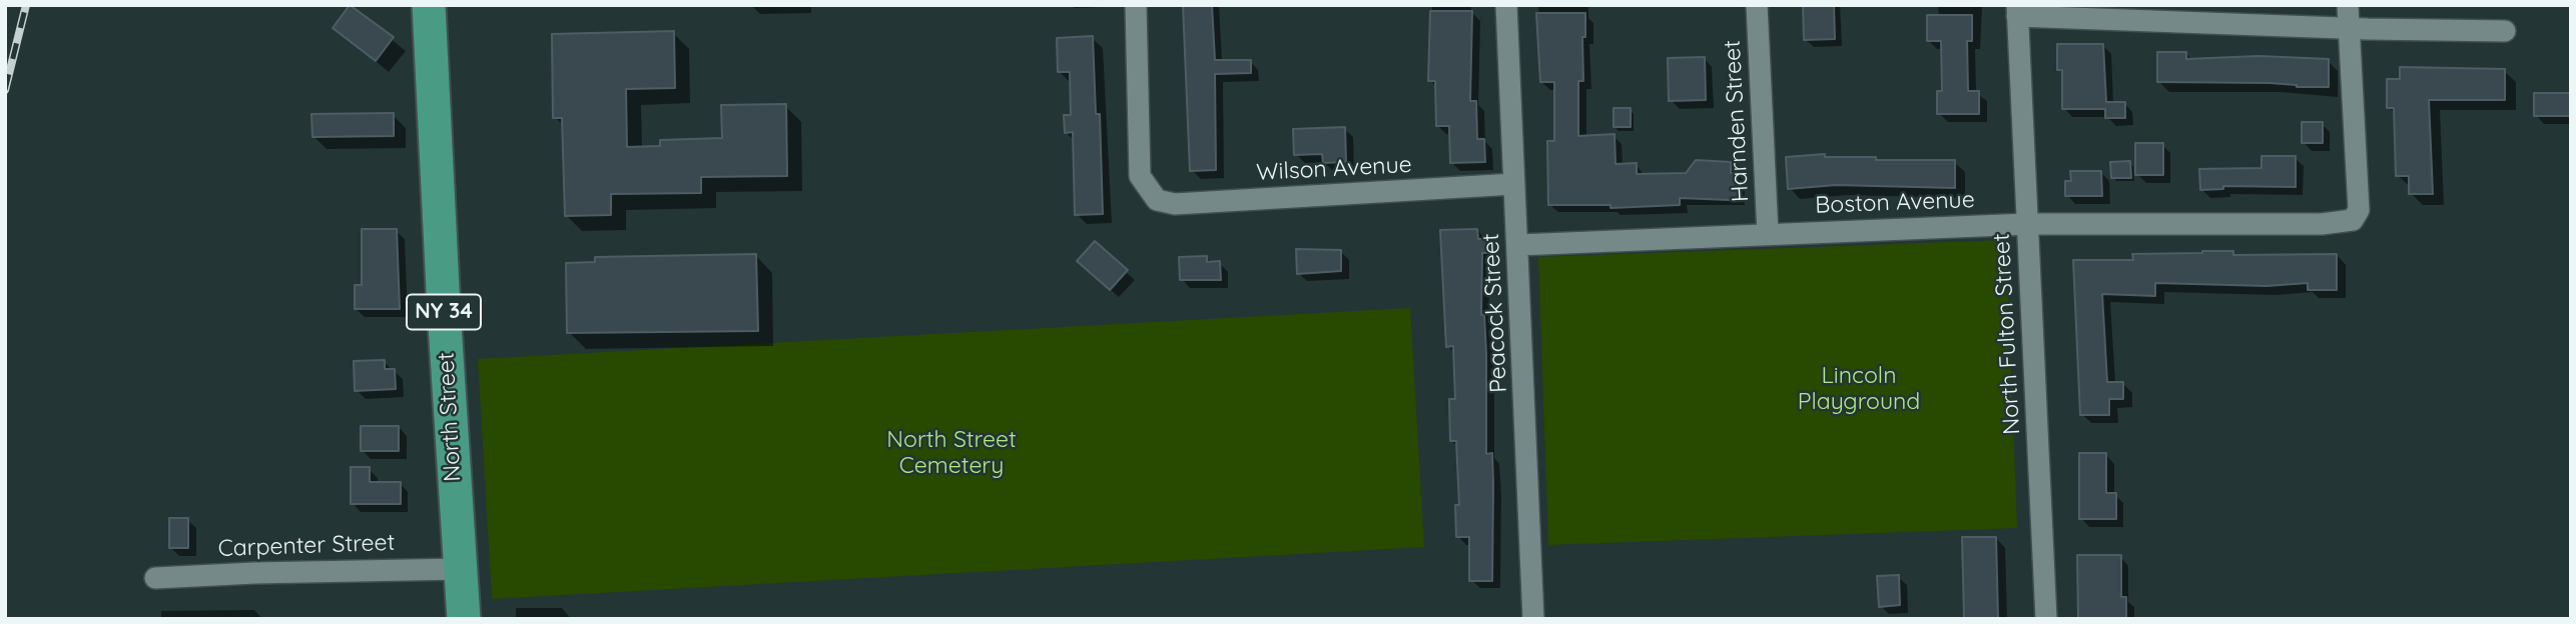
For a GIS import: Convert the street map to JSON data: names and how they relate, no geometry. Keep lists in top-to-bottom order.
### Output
{
  "streets": {
    "main road": ["NY 34", "North Street"],
    "street": [
      "Harnden Street",
      "Wilson Avenue",
      "Boston Avenue",
      "Peacock Street",
      "North Fulton Street",
      "Carpenter Street"
    ]
  },
  "crossings": [
    ["Harnden Street", "Boston Avenue"],
    ["Wilson Avenue", "Peacock Street"],
    ["Boston Avenue", "Peacock Street"],
    ["Boston Avenue", "North Fulton Street"],
    ["North Street", "Carpenter Street"]
  ],
  "parks": ["Lincoln Playground", "North Street Cemetery"]
}
